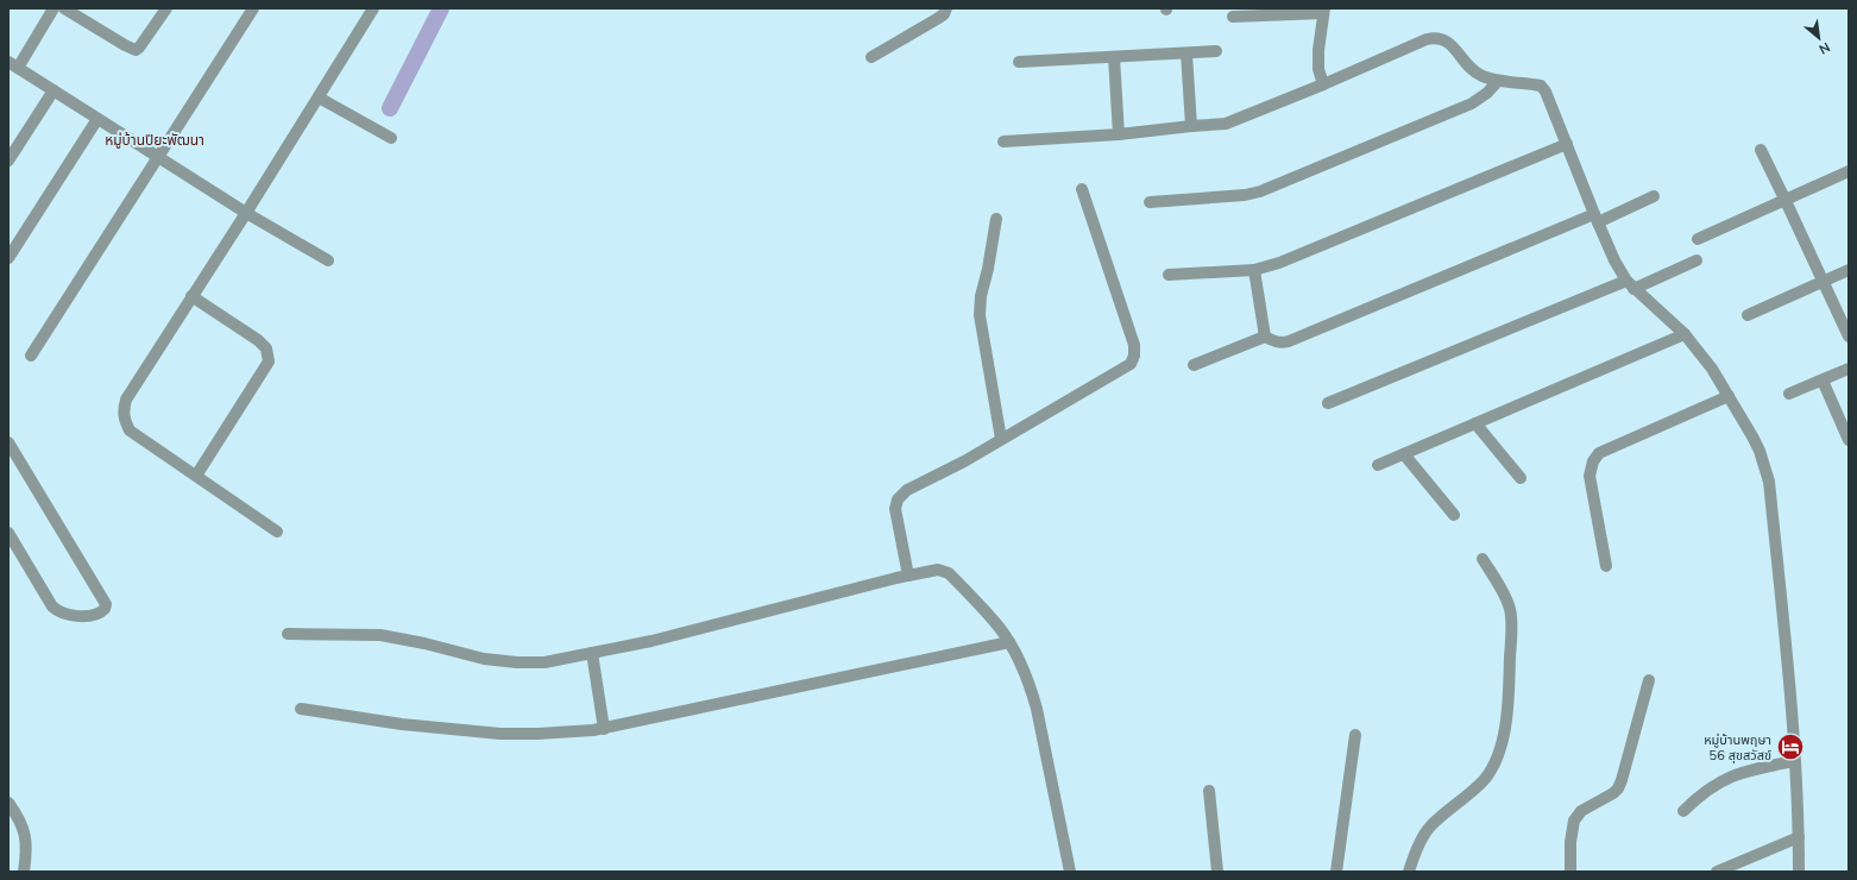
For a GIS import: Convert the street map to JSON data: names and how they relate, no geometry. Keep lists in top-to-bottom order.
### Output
{
  "districts": ["หมู่บ้านปิยะพัฒนา"],
  "places": {
    "hotel": ["หมู่บ้านพฤษา 56 สุขสวัสข์"]
  },
  "north": "bottom right"
}
